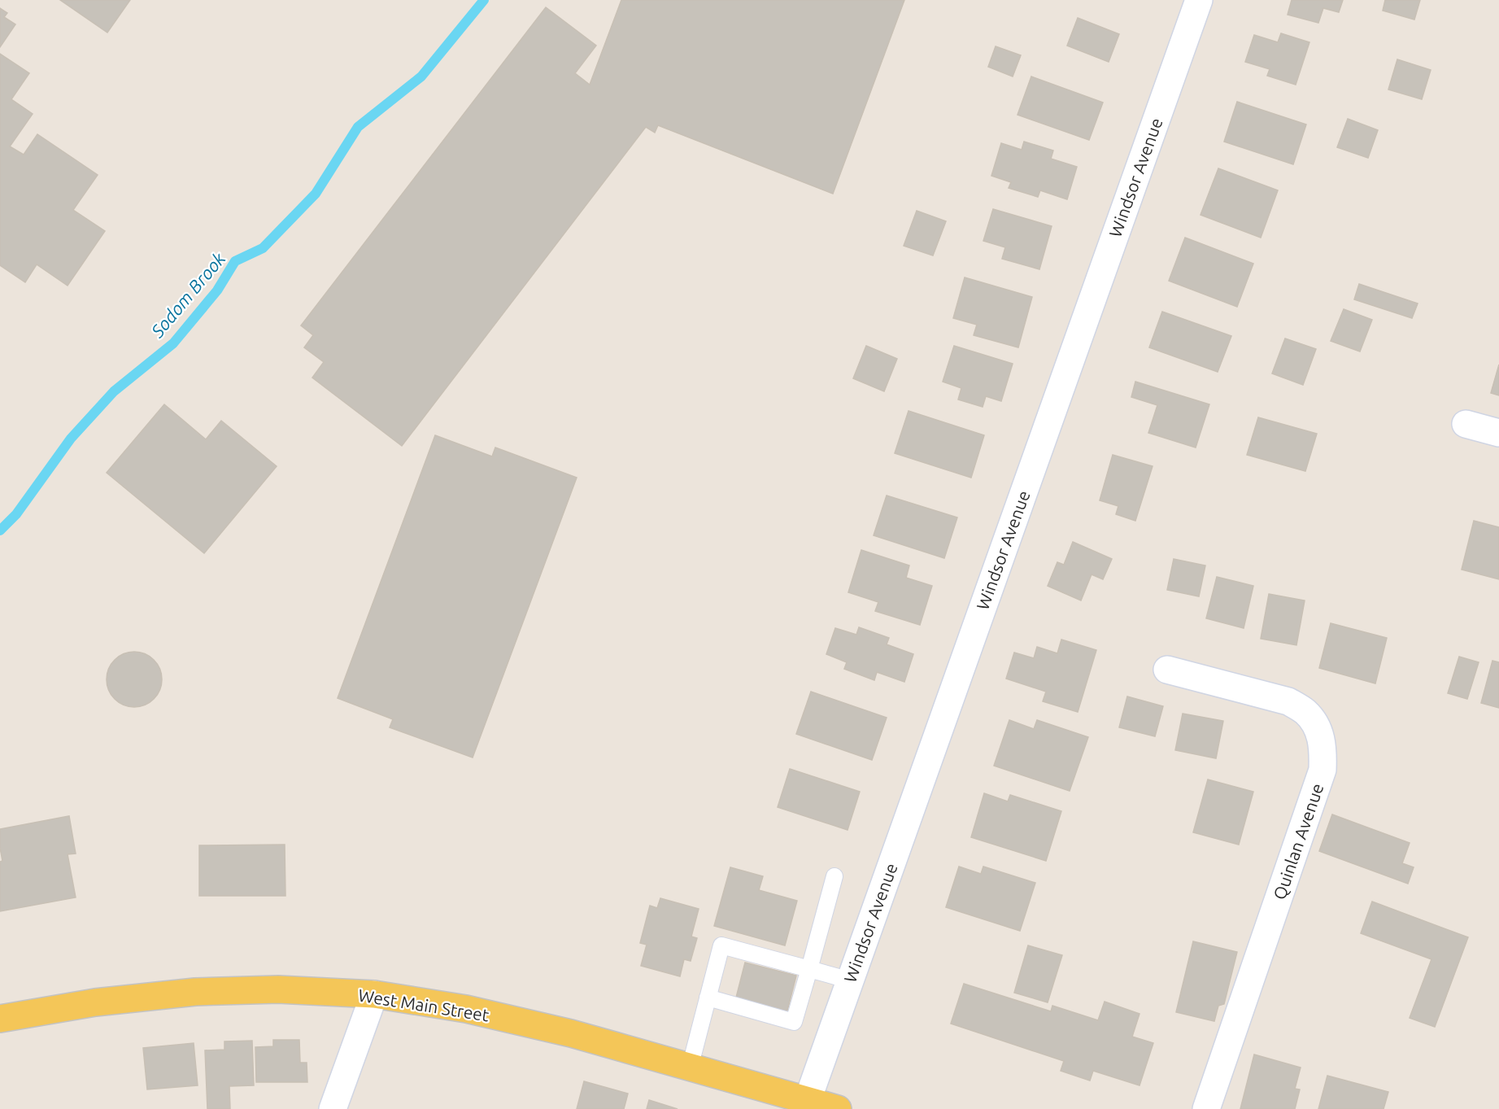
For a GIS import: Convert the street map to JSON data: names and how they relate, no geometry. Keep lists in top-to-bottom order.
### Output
{
  "streets": {
    "main road": ["West Main Street"],
    "street": ["Windsor Avenue", "Quinlan Avenue"]
  },
  "crossings": [
    ["Windsor Avenue", "West Main Street"]
  ],
  "water": ["Sodom Brook"]
}
